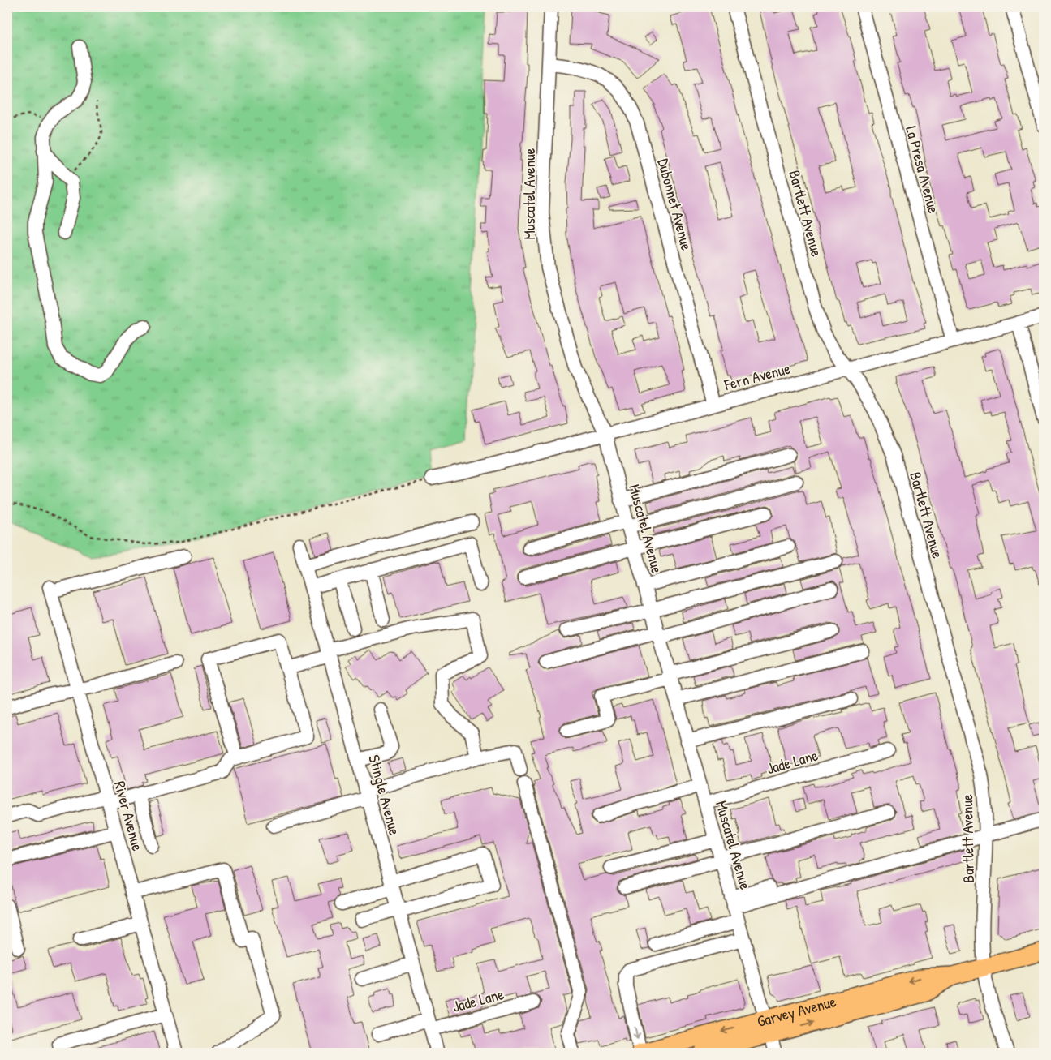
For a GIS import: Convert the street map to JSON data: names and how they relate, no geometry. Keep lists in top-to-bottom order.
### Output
{
  "streets": {
    "main road": ["Garvey Avenue"],
    "street": [
      "La Presa Avenue",
      "Muscatel Avenue",
      "Dubonnet Avenue",
      "Bartlett Avenue",
      "Fern Avenue",
      "Jade Lane",
      "Stingle Avenue",
      "River Avenue"
    ]
  },
  "crossings": [
    ["La Presa Avenue", "Fern Avenue"],
    ["Muscatel Avenue", "Dubonnet Avenue"],
    ["Muscatel Avenue", "Fern Avenue"],
    ["Muscatel Avenue", "Jade Lane"],
    ["Muscatel Avenue", "Garvey Avenue"],
    ["Dubonnet Avenue", "Fern Avenue"],
    ["Bartlett Avenue", "Fern Avenue"],
    ["Bartlett Avenue", "Garvey Avenue"],
    ["Jade Lane", "Stingle Avenue"]
  ]
}
